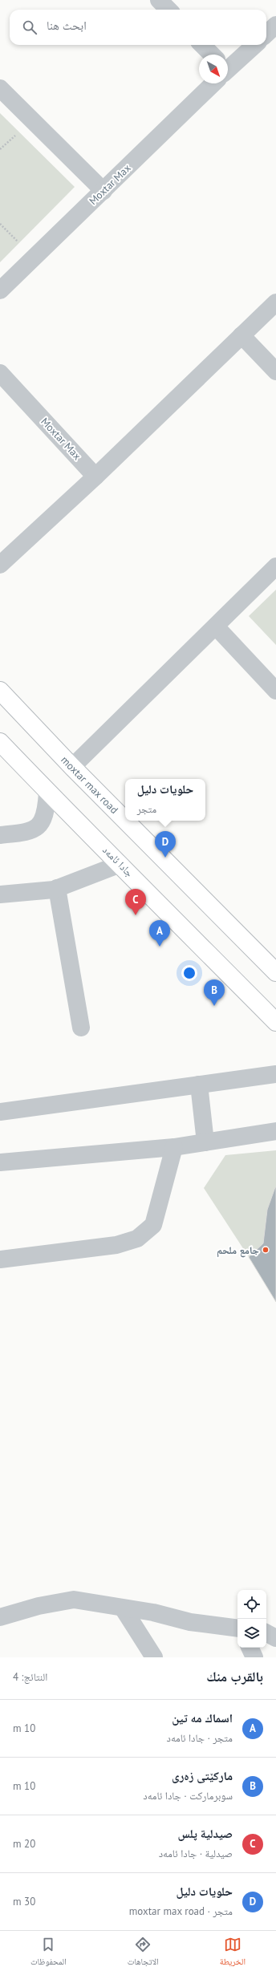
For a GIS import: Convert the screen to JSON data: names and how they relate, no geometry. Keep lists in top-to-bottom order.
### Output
{
  "streets": {
    "main road": ["moxtar max road", "جادا ئامەد"],
    "street": ["Moxtar Max"]
  },
  "places": ["جامع ملحم"],
  "north": "bottom right",
  "page": {
    "search": "ابحث هنا",
    "popup": ["حلويات دليل", "متجر"],
    "pins": [
      "D",
      "C",
      "A",
      "B"
    ],
    "heading": ["بالقرب منك", "النتائج: 4"],
    "list": [
      {
        "mark": "A",
        "name": "اسماك مه تين",
        "note": "متجر · جادا ئامەد",
        "value": "10 m"
      },
      {
        "mark": "B",
        "name": "مارکێتی زەری",
        "note": "سوبرماركت · جادا ئامەد",
        "value": "10 m"
      },
      {
        "mark": "C",
        "name": "صيدلية پلس",
        "note": "صيدلية · جادا ئامەد",
        "value": "20 m"
      },
      {
        "mark": "D",
        "name": "حلويات دليل",
        "note": "متجر · moxtar max road",
        "value": "30 m"
      }
    ],
    "nav": ["الخريطة", "الاتجاهات", "المحفوظات"]
  }
}
